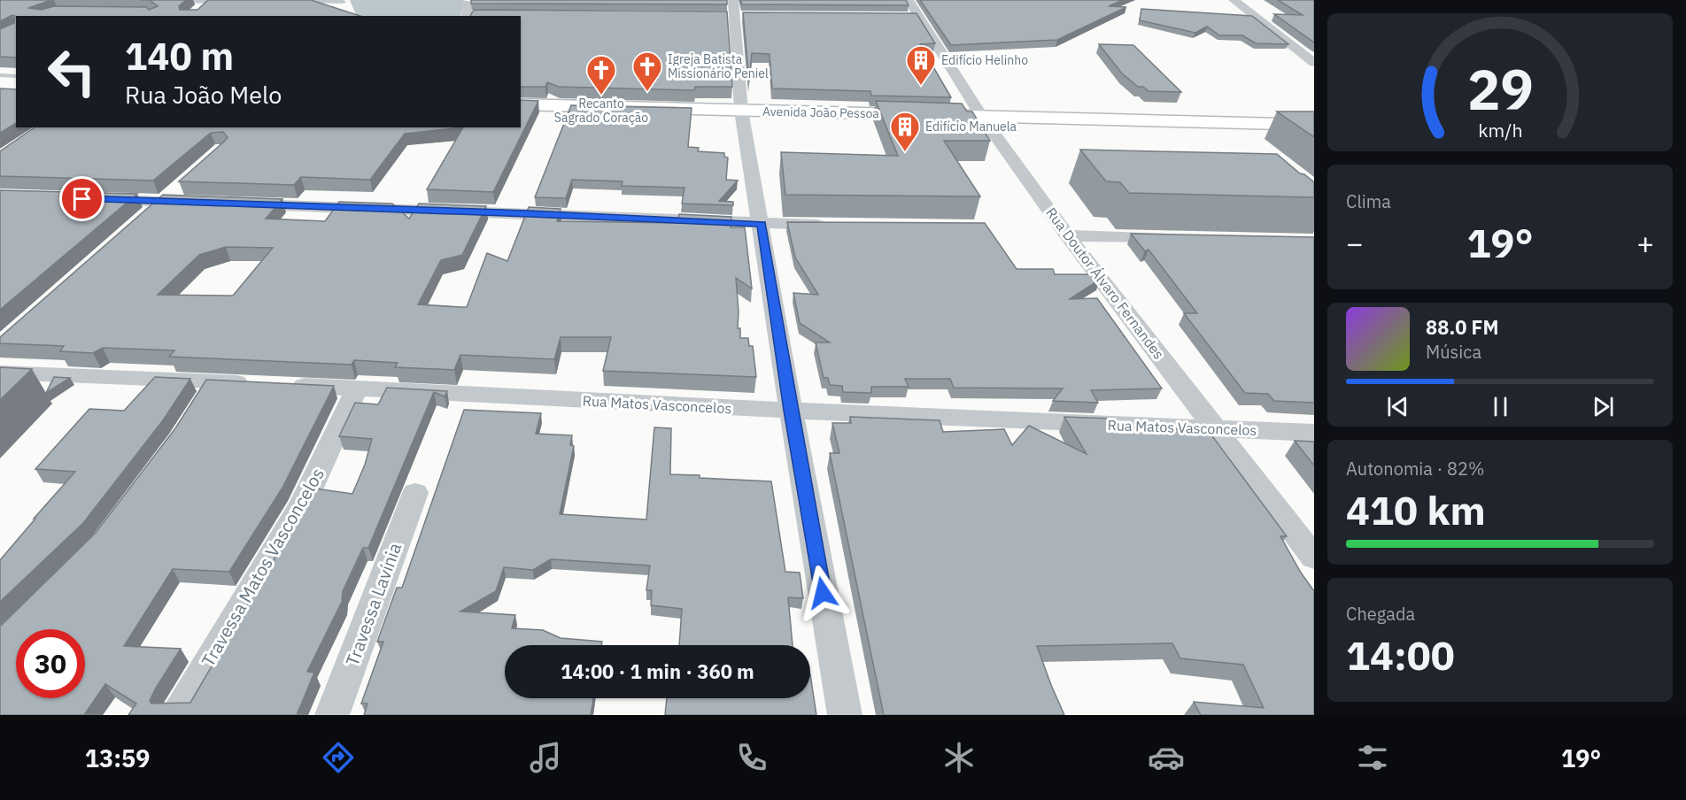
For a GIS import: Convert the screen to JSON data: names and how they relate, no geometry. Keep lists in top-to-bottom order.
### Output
{
  "streets": {
    "main road": ["Avenida João Pessoa"],
    "street": [
      "Rua Doutor Álvaro Fernandes",
      "Rua Matos Vasconcelos",
      "Travessa Matos Vasconcelos",
      "Travessa Lavínia"
    ]
  },
  "crossings": [
    ["Avenida João Pessoa", "Rua Doutor Álvaro Fernandes"],
    ["Rua Doutor Álvaro Fernandes", "Rua Matos Vasconcelos"],
    ["Rua Matos Vasconcelos", "Travessa Matos Vasconcelos"]
  ],
  "places": {
    "building": ["Edifício Helinho", "Edifício Manuela"],
    "church": ["Igreja Batista Missionário Peniel", "Recanto Sagrado Coração"]
  },
  "page": {
    "turn": ["140 m", "Rua João Melo"],
    "tile": [
      "Clima",
      ["Autonomia · 82%", "410 km"],
      ["Chegada", "14:00"]
    ],
    "heat": ["−", "19°", "+"],
    "song": ["88.0 FM", "Música"],
    "limit": "30",
    "trip": "14:00 · 1 min · 360 m",
    "tabs": ["13:59", "19°"],
    "gauge": ["29", "km/h"]
  }
}
